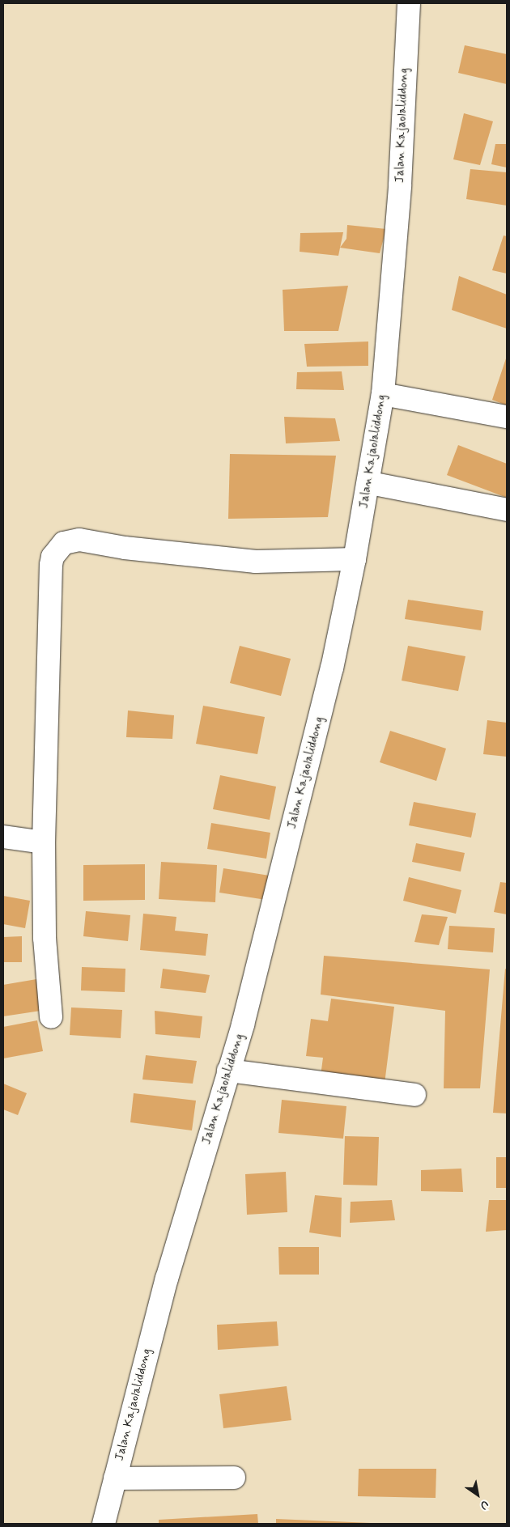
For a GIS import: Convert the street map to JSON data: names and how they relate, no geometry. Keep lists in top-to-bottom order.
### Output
{
  "streets": {
    "street": ["Jalan Kajaolaliddong"]
  },
  "north": "bottom right"
}
